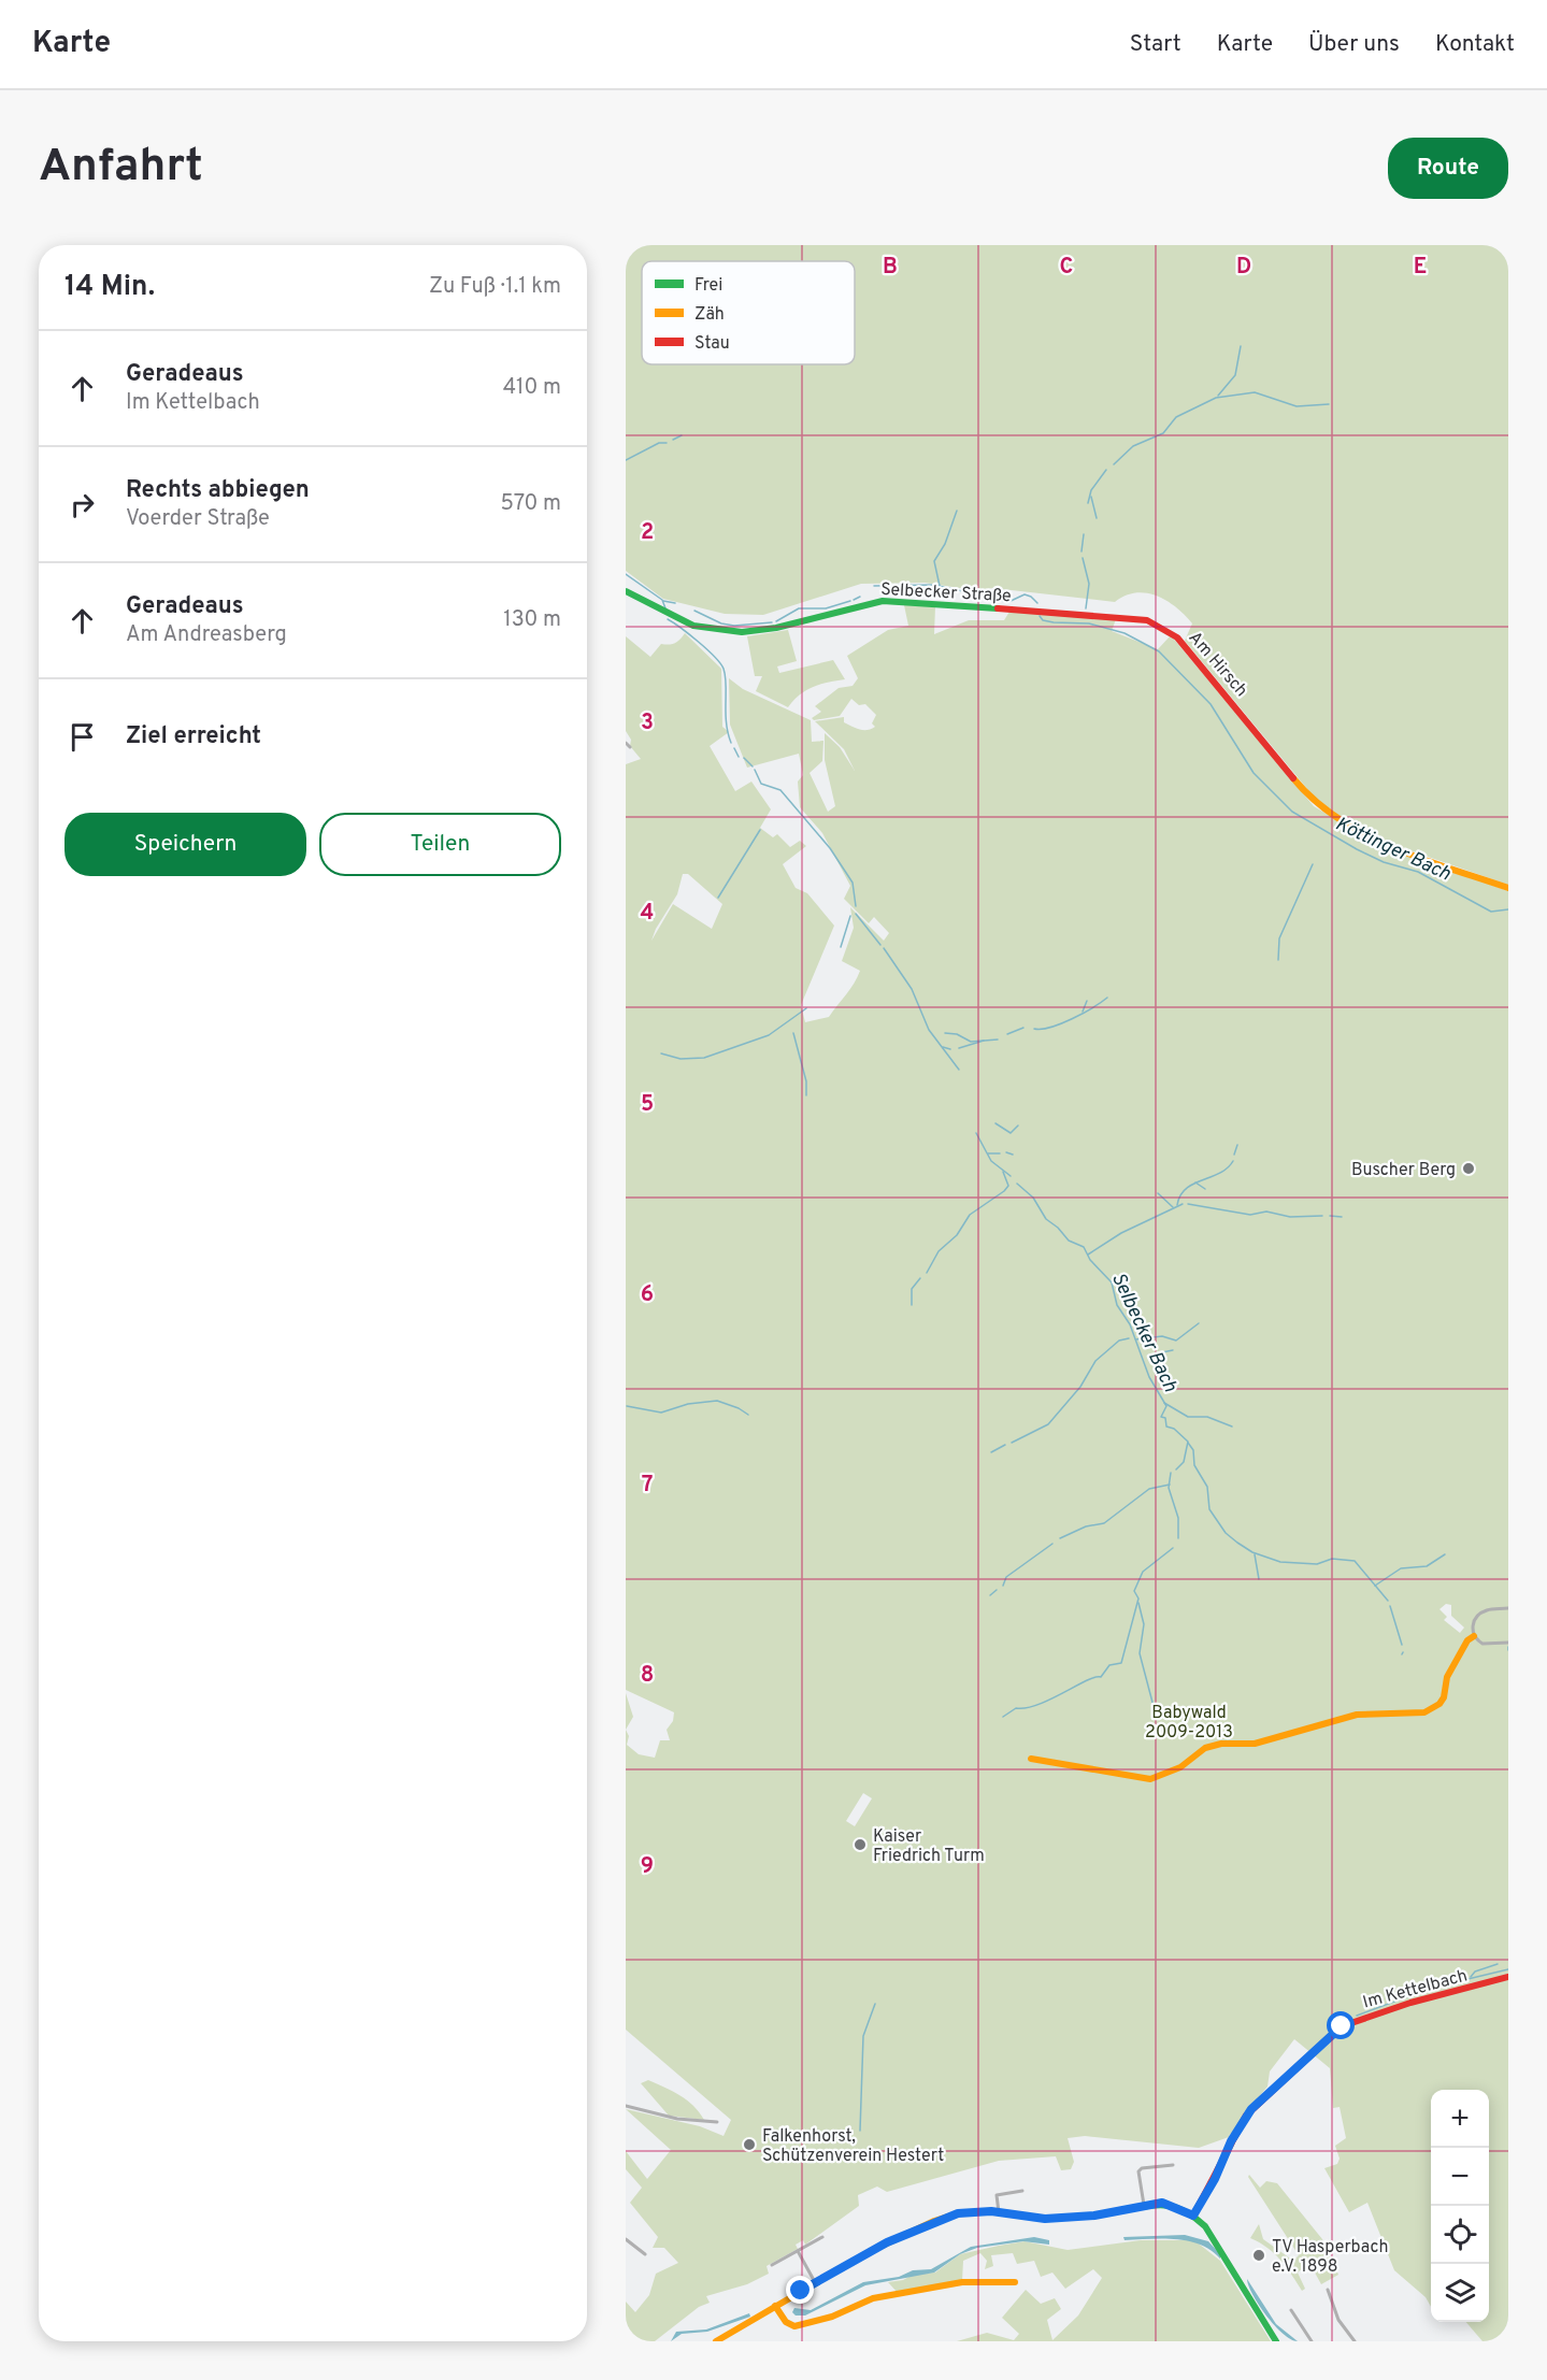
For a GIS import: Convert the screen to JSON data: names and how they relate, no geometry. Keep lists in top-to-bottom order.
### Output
{
  "streets": {
    "main road": ["Selbecker Straße", "Am Hirsch", "Im Kettelbach"]
  },
  "crossings": [
    ["Selbecker Straße", "Am Hirsch"]
  ],
  "water": ["Köttinger Bach", "Selbecker Bach"],
  "parks": ["Babywald 2009-2013"],
  "places": [
    "Buscher Berg",
    "Kaiser Friedrich Turm",
    "Falkenhorst, Schützenverein Hestert",
    "TV Hasperbach e.V. 1898"
  ],
  "legend": ["Frei", "Zäh", "Stau"],
  "page": {
    "header": "Karte",
    "nav": [
      "Start",
      "Karte",
      "Über uns",
      "Kontakt"
    ],
    "buttons": [
      "Route",
      ["Speichern", "Teilen"]
    ],
    "title": "Anfahrt",
    "heading": ["14 Min.", "Zu Fuß · 1.1 km"],
    "list": [
      ["Geradeaus", "Im Kettelbach", "410 m"],
      ["Rechts abbiegen", "Voerder Straße", "570 m"],
      ["Geradeaus", "Am Andreasberg", "130 m"],
      "Ziel erreicht"
    ],
    "map_buttons": ["+", "−"]
  },
  "grid": {
    "columns": [
      "B",
      "C",
      "D",
      "E"
    ],
    "rows": [
      "2",
      "3",
      "4",
      "5",
      "6",
      "7",
      "8",
      "9"
    ]
  }
}
